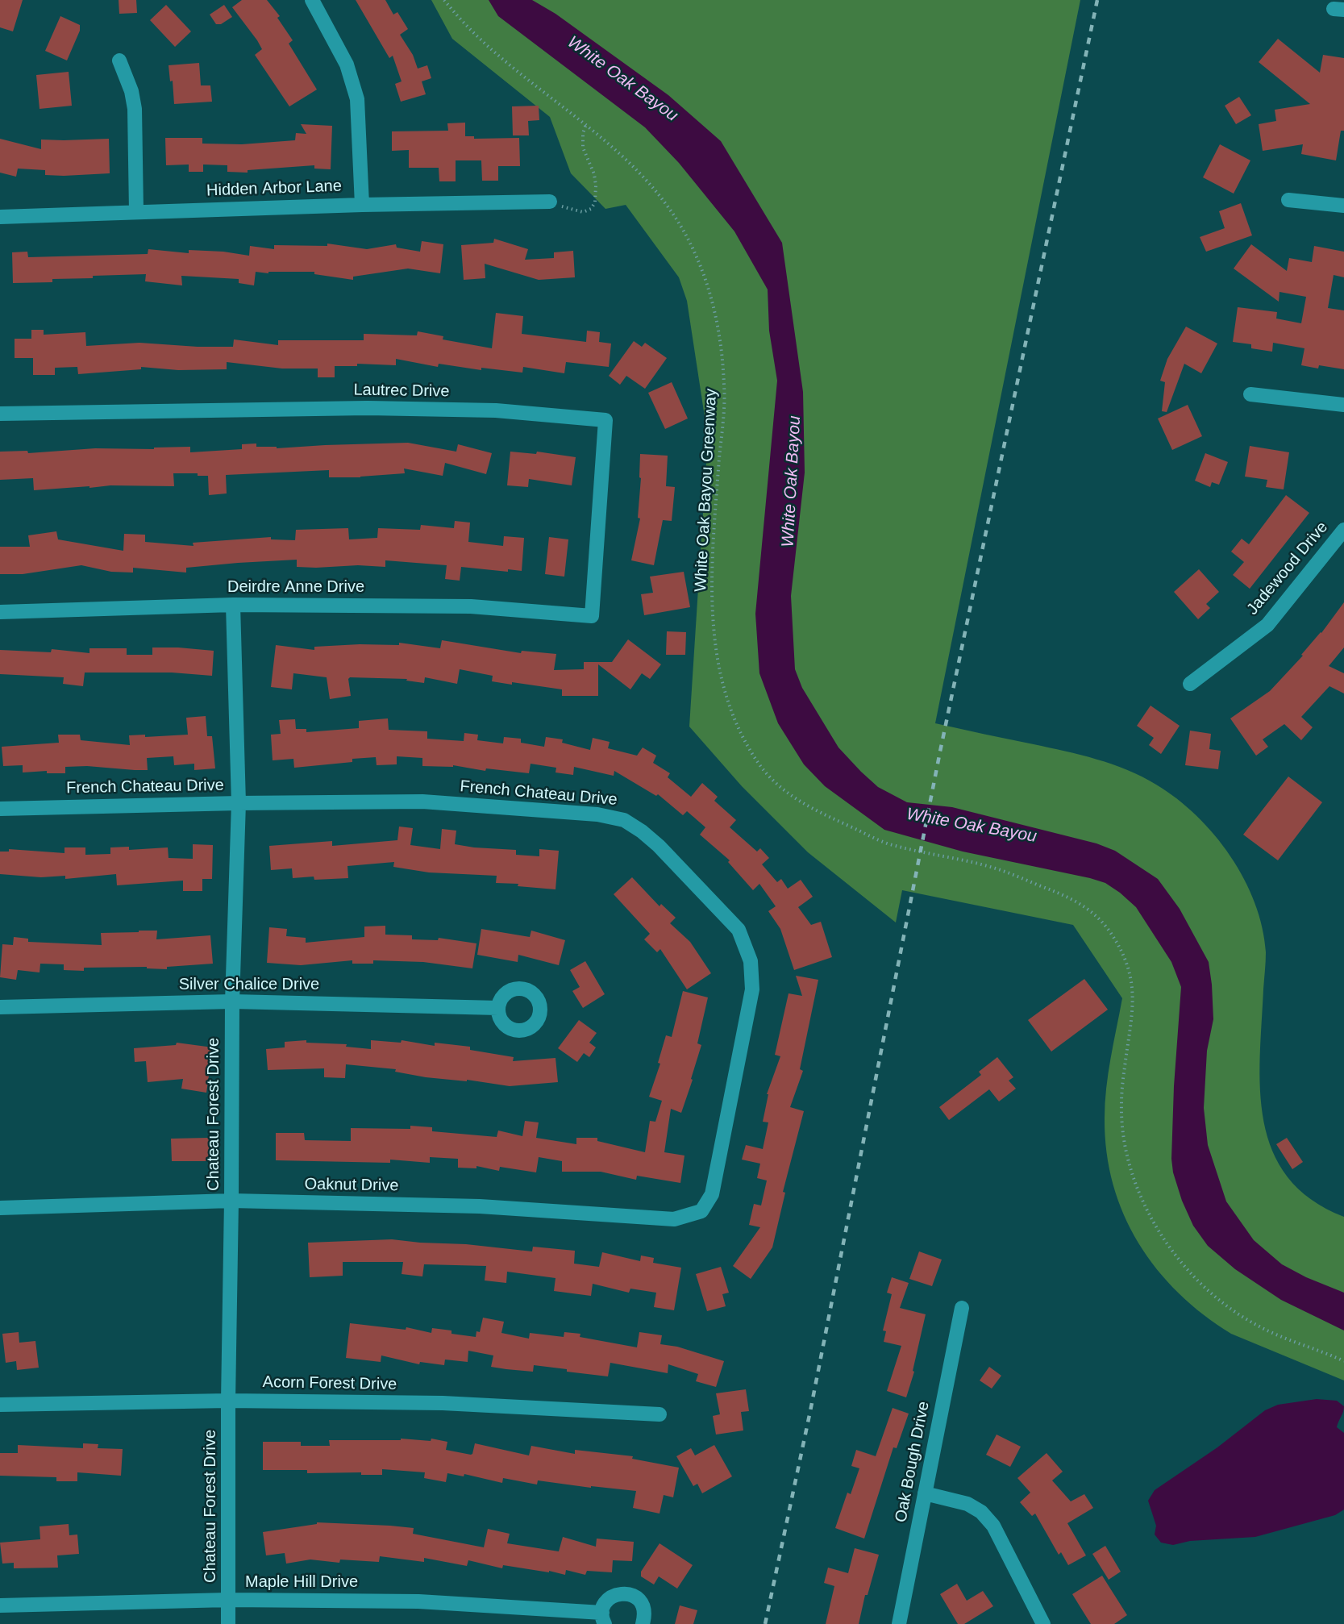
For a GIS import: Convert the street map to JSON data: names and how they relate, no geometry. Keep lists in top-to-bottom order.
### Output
{
  "streets": {
    "street": [
      "Hidden Arbor Lane",
      "Lautrec Drive",
      "Jadewood Drive",
      "Deirdre Anne Drive",
      "French Chateau Drive",
      "Silver Chalice Drive",
      "Chateau Forest Drive",
      "Oaknut Drive",
      "Acorn Forest Drive",
      "Oak Bough Drive",
      "Maple Hill Drive"
    ],
    "path": ["White Oak Bayou Greenway"]
  },
  "crossings": [
    ["Lautrec Drive", "Deirdre Anne Drive"],
    ["Deirdre Anne Drive", "Chateau Forest Drive"],
    ["French Chateau Drive", "Chateau Forest Drive"],
    ["French Chateau Drive", "Oaknut Drive"],
    ["Silver Chalice Drive", "Chateau Forest Drive"],
    ["Chateau Forest Drive", "Oaknut Drive"],
    ["Chateau Forest Drive", "Acorn Forest Drive"],
    ["Chateau Forest Drive", "Maple Hill Drive"]
  ],
  "water": ["White Oak Bayou"]
}
